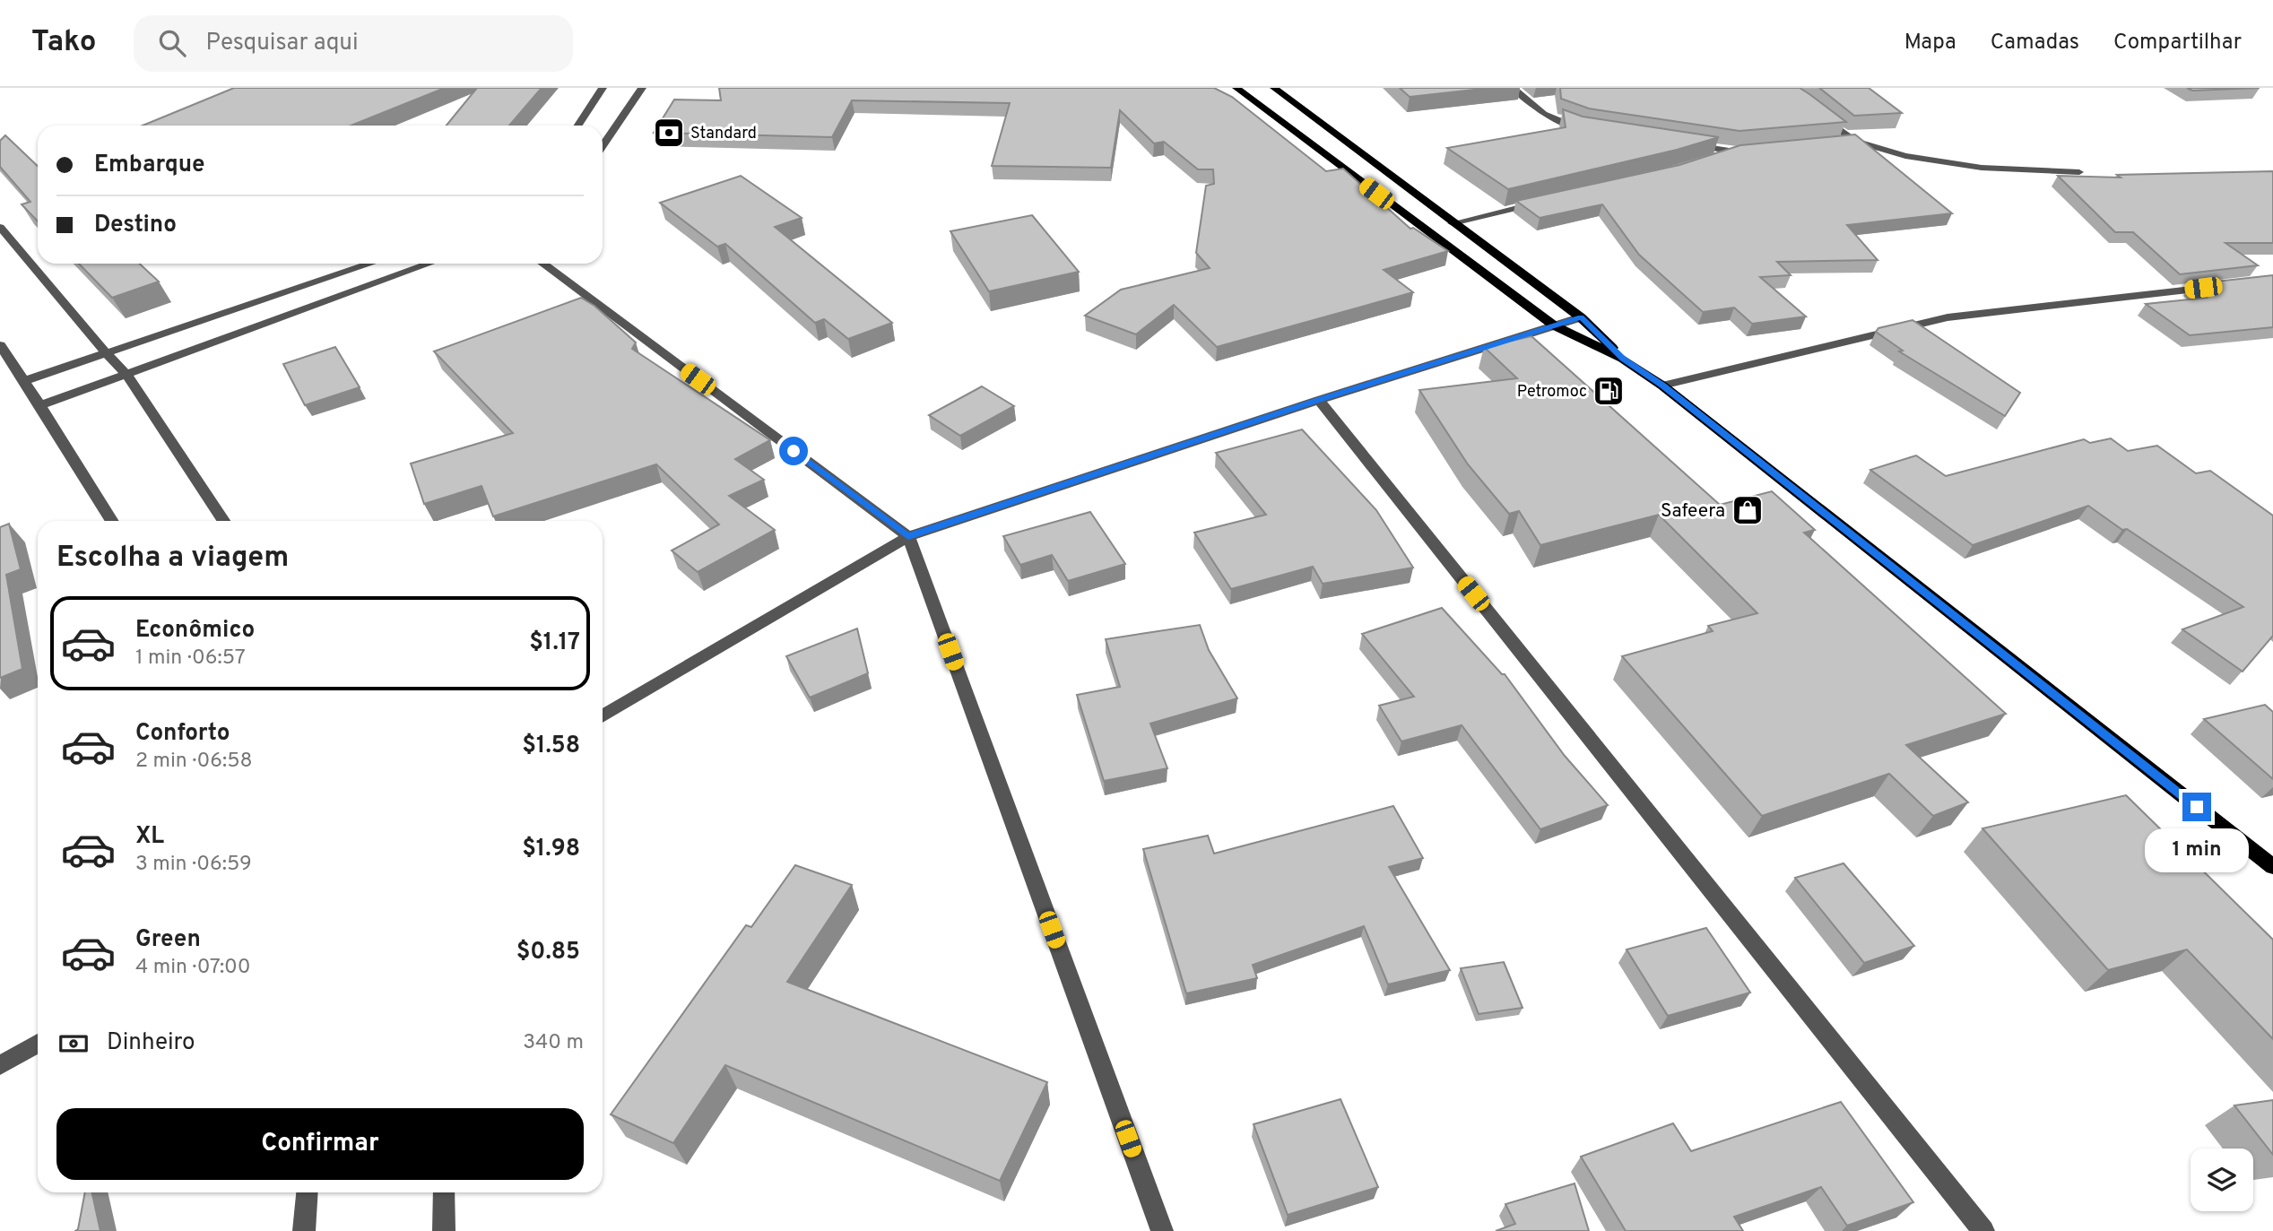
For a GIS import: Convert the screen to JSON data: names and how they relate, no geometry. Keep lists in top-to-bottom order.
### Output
{
  "places": {
    "bank": ["Standard"],
    "fuel station": ["Petromoc"],
    "shop": ["Safeera"]
  },
  "page": {
    "header": "Tako",
    "search": "Pesquisar aqui",
    "nav": ["Mapa", "Camadas", "Compartilhar"],
    "banner": ["Embarque", "Destino"],
    "heading": "Escolha a viagem",
    "list": [
      {
        "name": "Econômico",
        "note": "1 min · 06:57",
        "value": "$1.17"
      },
      {
        "name": "Conforto",
        "note": "2 min · 06:58",
        "value": "$1.58"
      },
      {
        "name": "XL",
        "note": "3 min · 06:59",
        "value": "$1.98"
      },
      {
        "name": "Green",
        "note": "4 min · 07:00",
        "value": "$0.85"
      }
    ],
    "bubble": "1 min",
    "pay": ["Dinheiro", "340 m"],
    "buttons": "Confirmar"
  }
}
